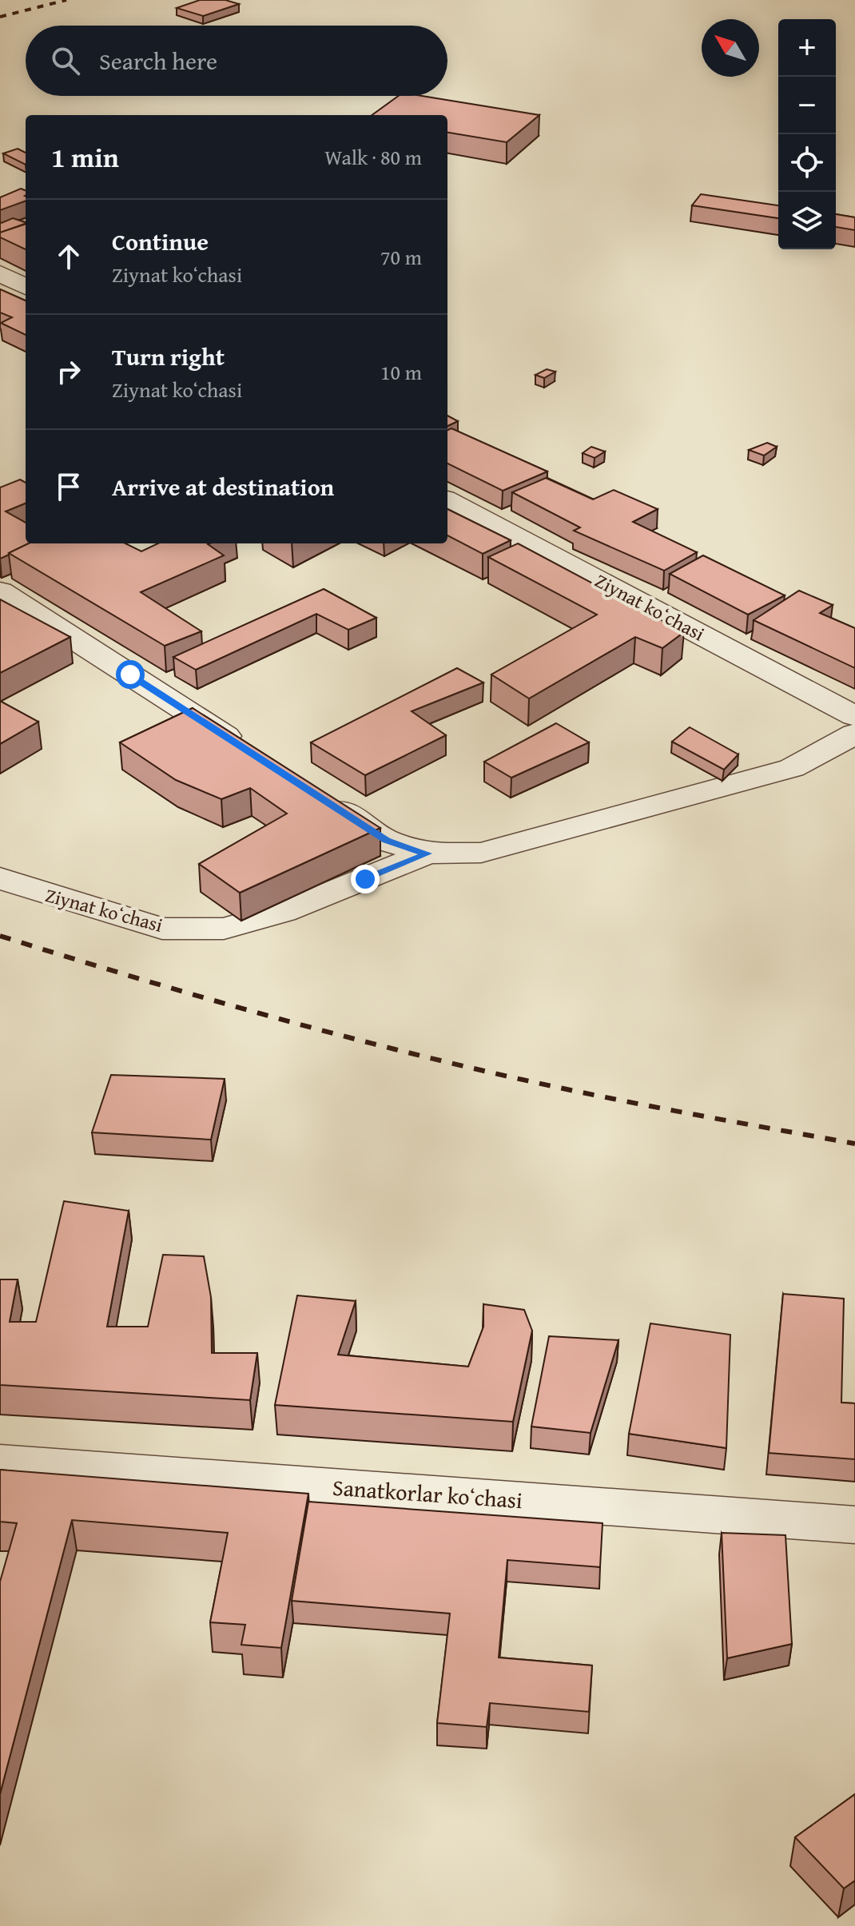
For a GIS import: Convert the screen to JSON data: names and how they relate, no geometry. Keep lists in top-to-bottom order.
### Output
{
  "streets": {
    "street": ["Ziynat koʻchasi", "Sanatkorlar koʻchasi"]
  },
  "north": "top left",
  "page": {
    "map_buttons": ["+", "−"],
    "search": "Search here",
    "heading": ["1 min", "Walk · 80 m"],
    "list": [
      ["Continue", "Ziynat koʻchasi", "70 m"],
      ["Turn right", "Ziynat koʻchasi", "10 m"],
      "Arrive at destination"
    ]
  }
}
